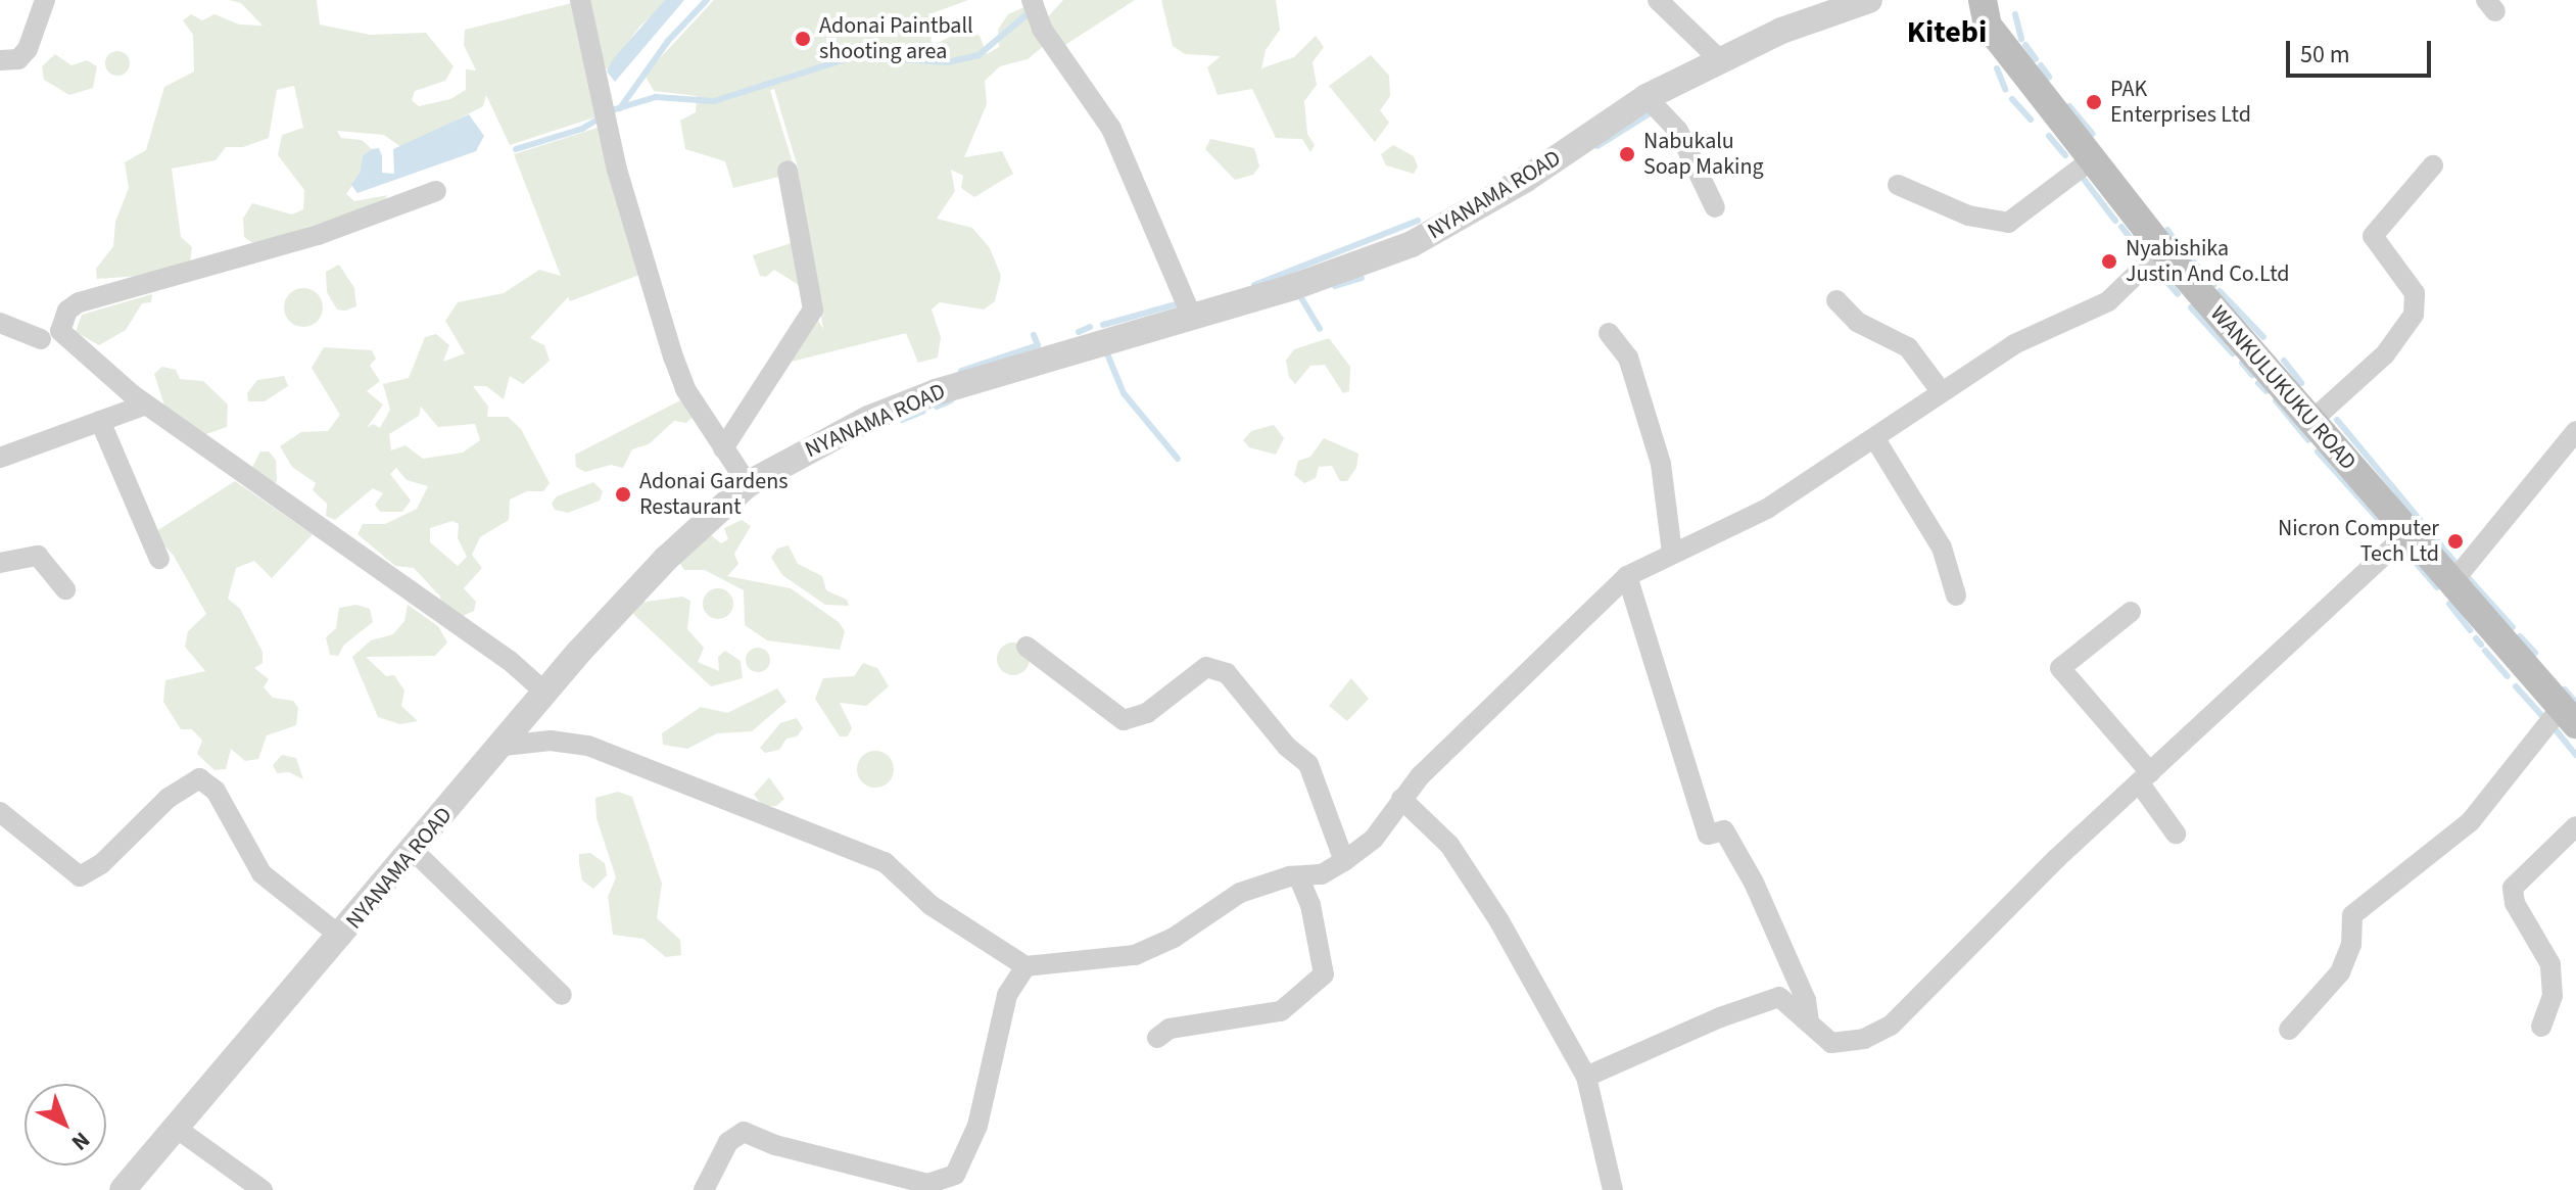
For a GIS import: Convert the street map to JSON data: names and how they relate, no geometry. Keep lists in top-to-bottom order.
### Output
{
  "streets": {
    "main road": ["WANKULUKUKU ROAD"],
    "street": ["NYANAMA ROAD"]
  },
  "districts": ["Kitebi"],
  "places": [
    "Adonai Paintball shooting area",
    "PAK Enterprises Ltd",
    "Nabukalu Soap Making",
    "Nyabishika Justin And Co.Ltd",
    "Adonai Gardens Restaurant",
    "Nicron Computer Tech Ltd"
  ],
  "scale_bar": "50 m",
  "north": "bottom right"
}
